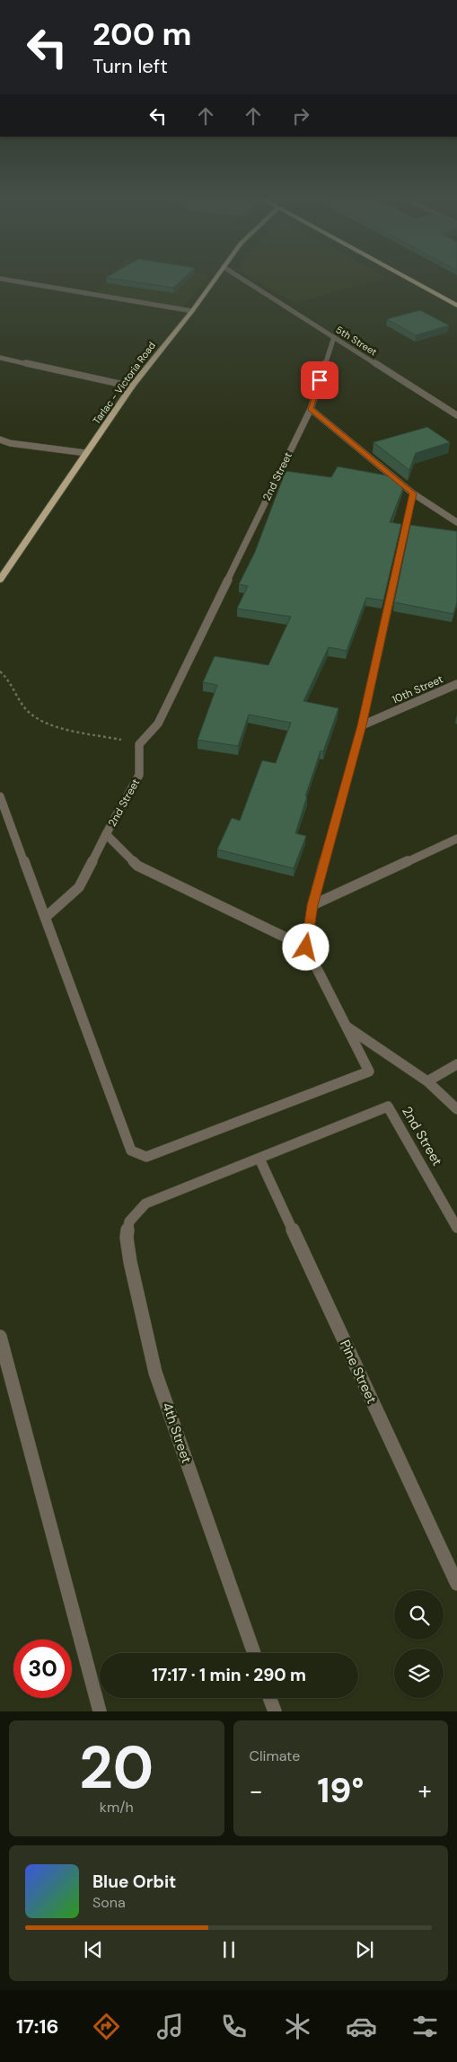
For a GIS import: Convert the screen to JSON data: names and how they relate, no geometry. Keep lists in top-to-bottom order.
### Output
{
  "streets": {
    "main road": ["Tarlac - Victoria Road"],
    "street": [
      "5th Street",
      "2nd Street",
      "10th Street",
      "Pine Street",
      "4th Street"
    ]
  },
  "crossings": [
    ["5th Street", "2nd Street"],
    ["2nd Street", "Pine Street"],
    ["2nd Street", "4th Street"],
    ["Pine Street", "4th Street"]
  ],
  "page": {
    "turn": ["200 m", "Turn left"],
    "limit": "30",
    "trip": "17:17 · 1 min · 290 m",
    "tile": [
      ["20", "km/h"],
      "Climate"
    ],
    "heat": ["−", "19°", "+"],
    "song": ["Blue Orbit", "Sona"],
    "tabs": "17:16"
  }
}
